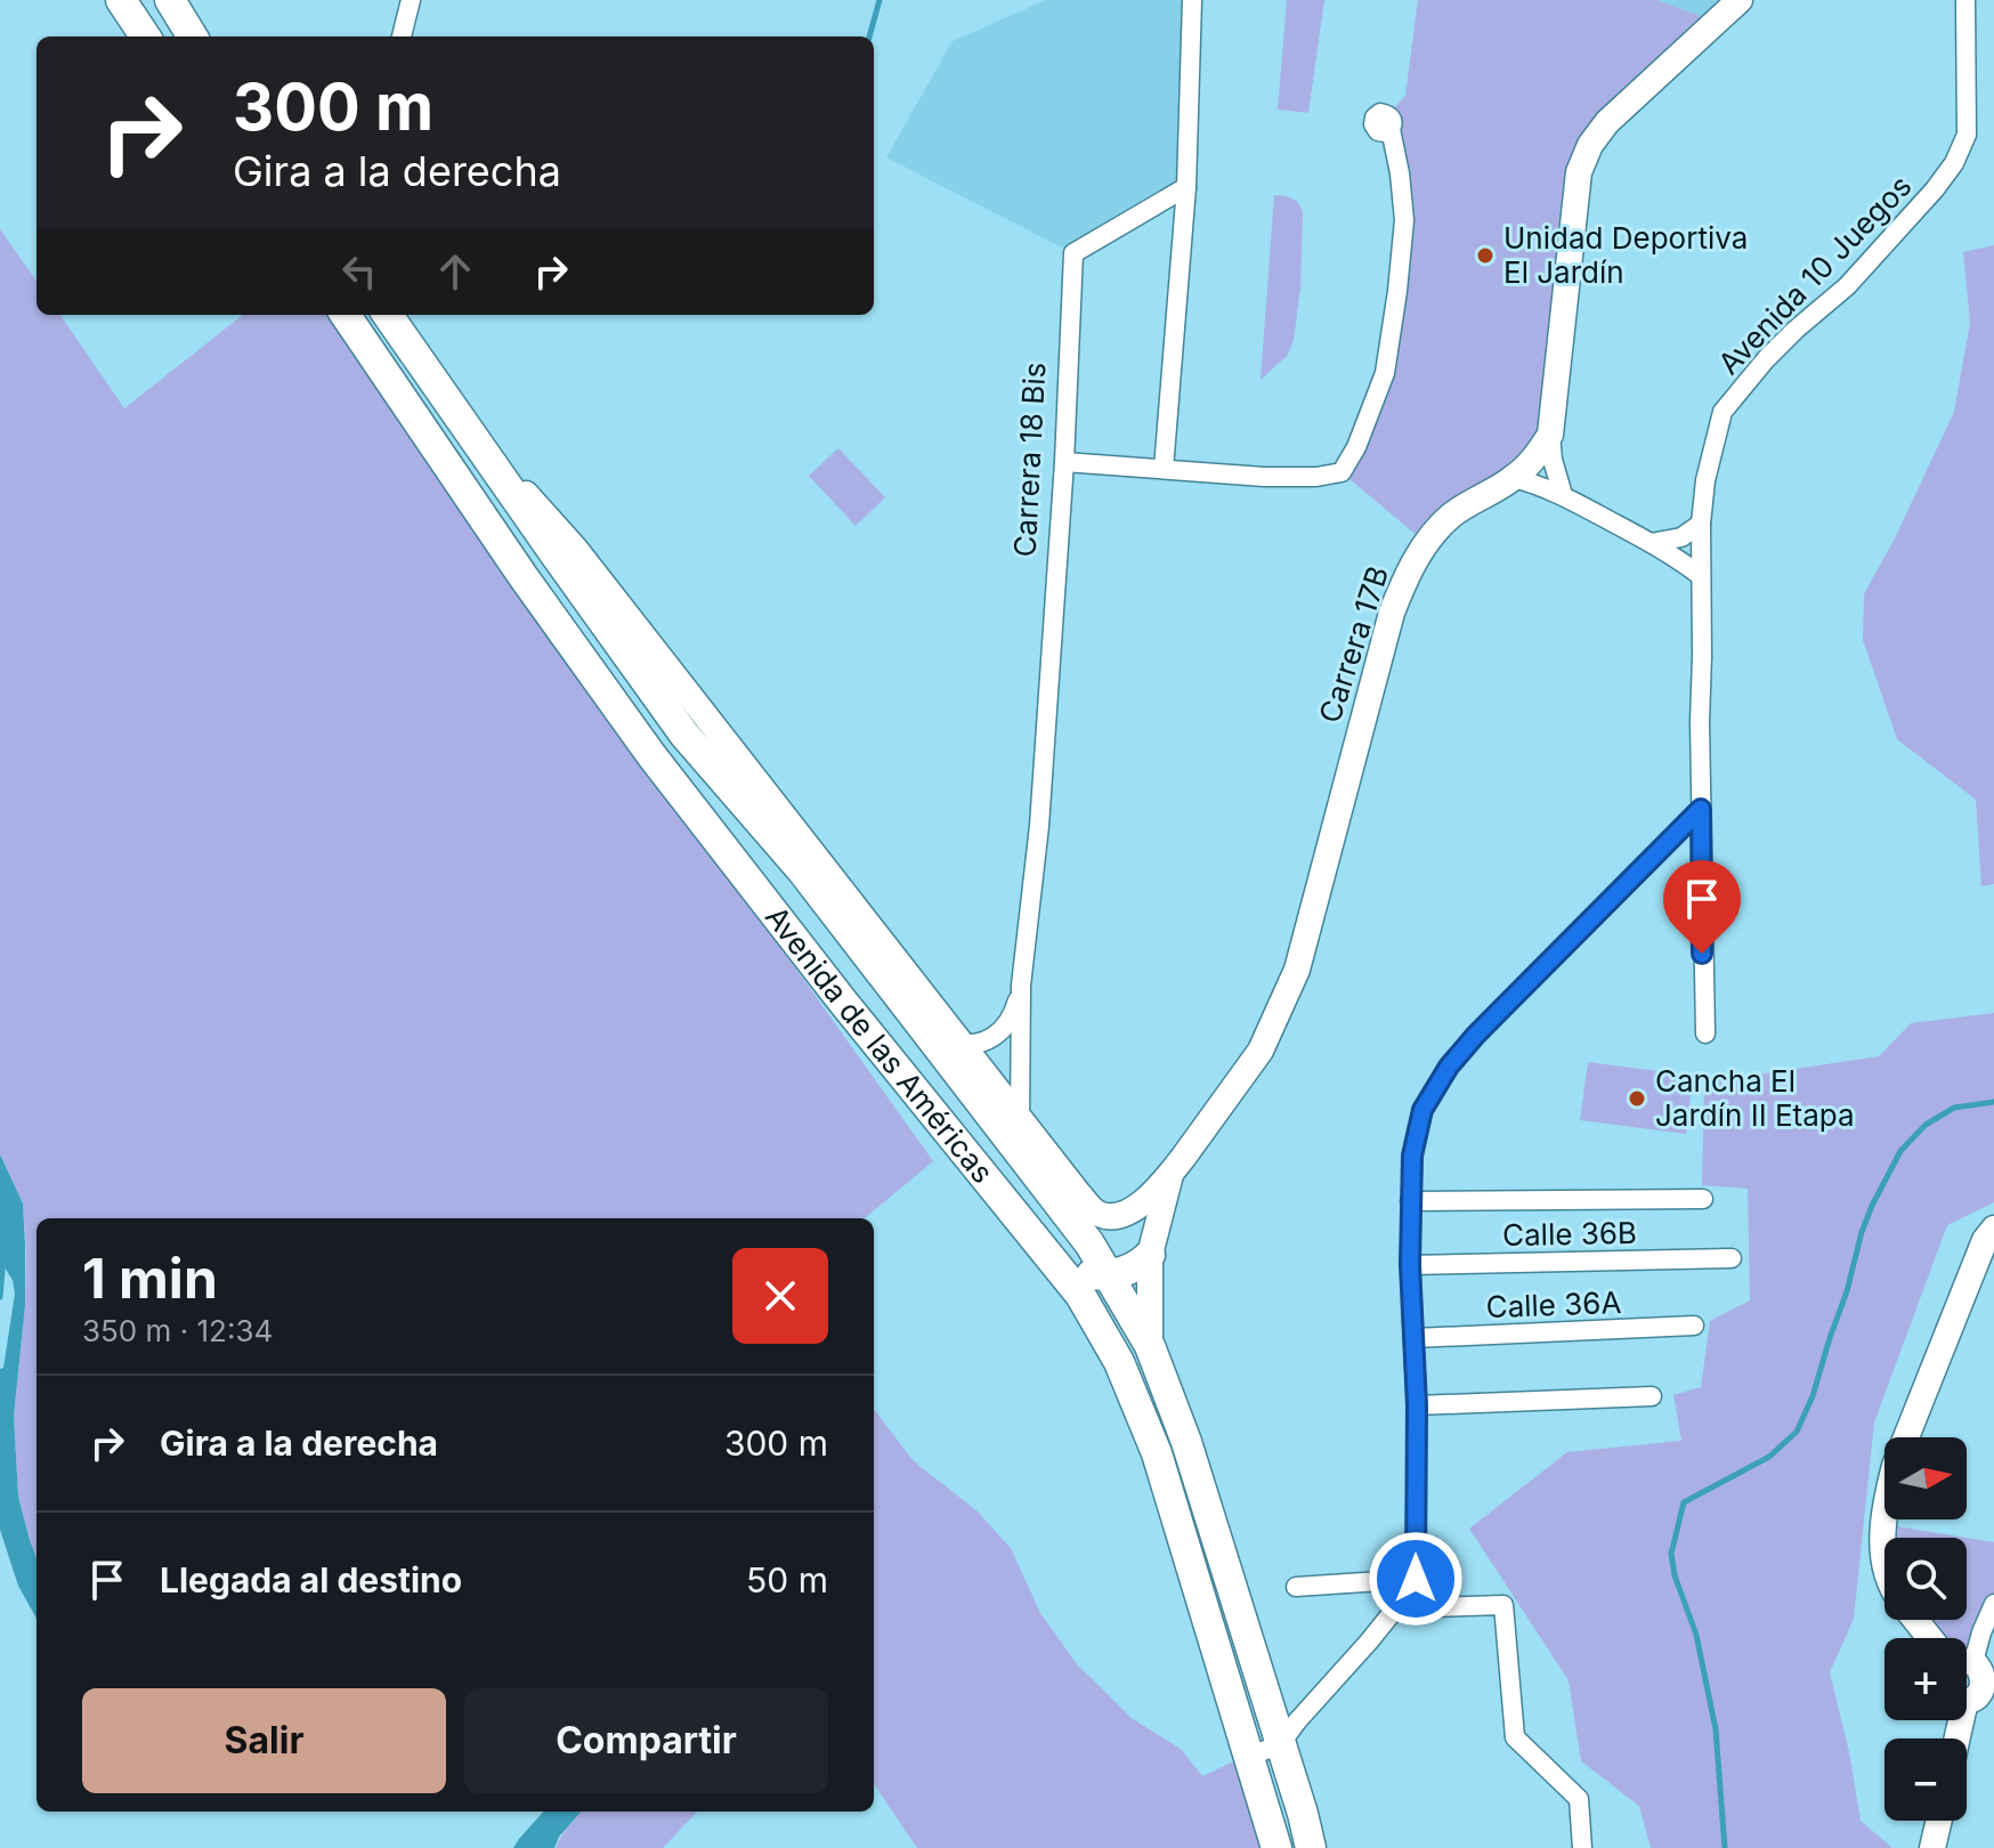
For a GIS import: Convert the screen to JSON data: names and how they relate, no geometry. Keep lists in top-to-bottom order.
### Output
{
  "streets": {
    "main road": ["Avenida de las Américas"],
    "street": [
      "Avenida 10 Juegos",
      "Carrera 18 Bis",
      "Carrera 17B",
      "Calle 36B",
      "Calle 36A"
    ]
  },
  "crossings": [
    ["Carrera 18 Bis", "Carrera 17B"],
    ["Carrera 18 Bis", "Avenida de las Américas"],
    ["Carrera 17B", "Avenida de las Américas"]
  ],
  "places": ["Unidad Deportiva El Jardín", "Cancha El Jardín II Etapa"],
  "north": "right",
  "page": {
    "turn": ["300 m", "Gira a la derecha"],
    "heading": ["1 min", "350 m · 12:34"],
    "list": [
      {
        "name": "Gira a la derecha",
        "value": "300 m"
      },
      {
        "name": "Llegada al destino",
        "value": "50 m"
      }
    ],
    "map_buttons": ["+", "−"],
    "buttons": ["Salir", "Compartir"]
  }
}
